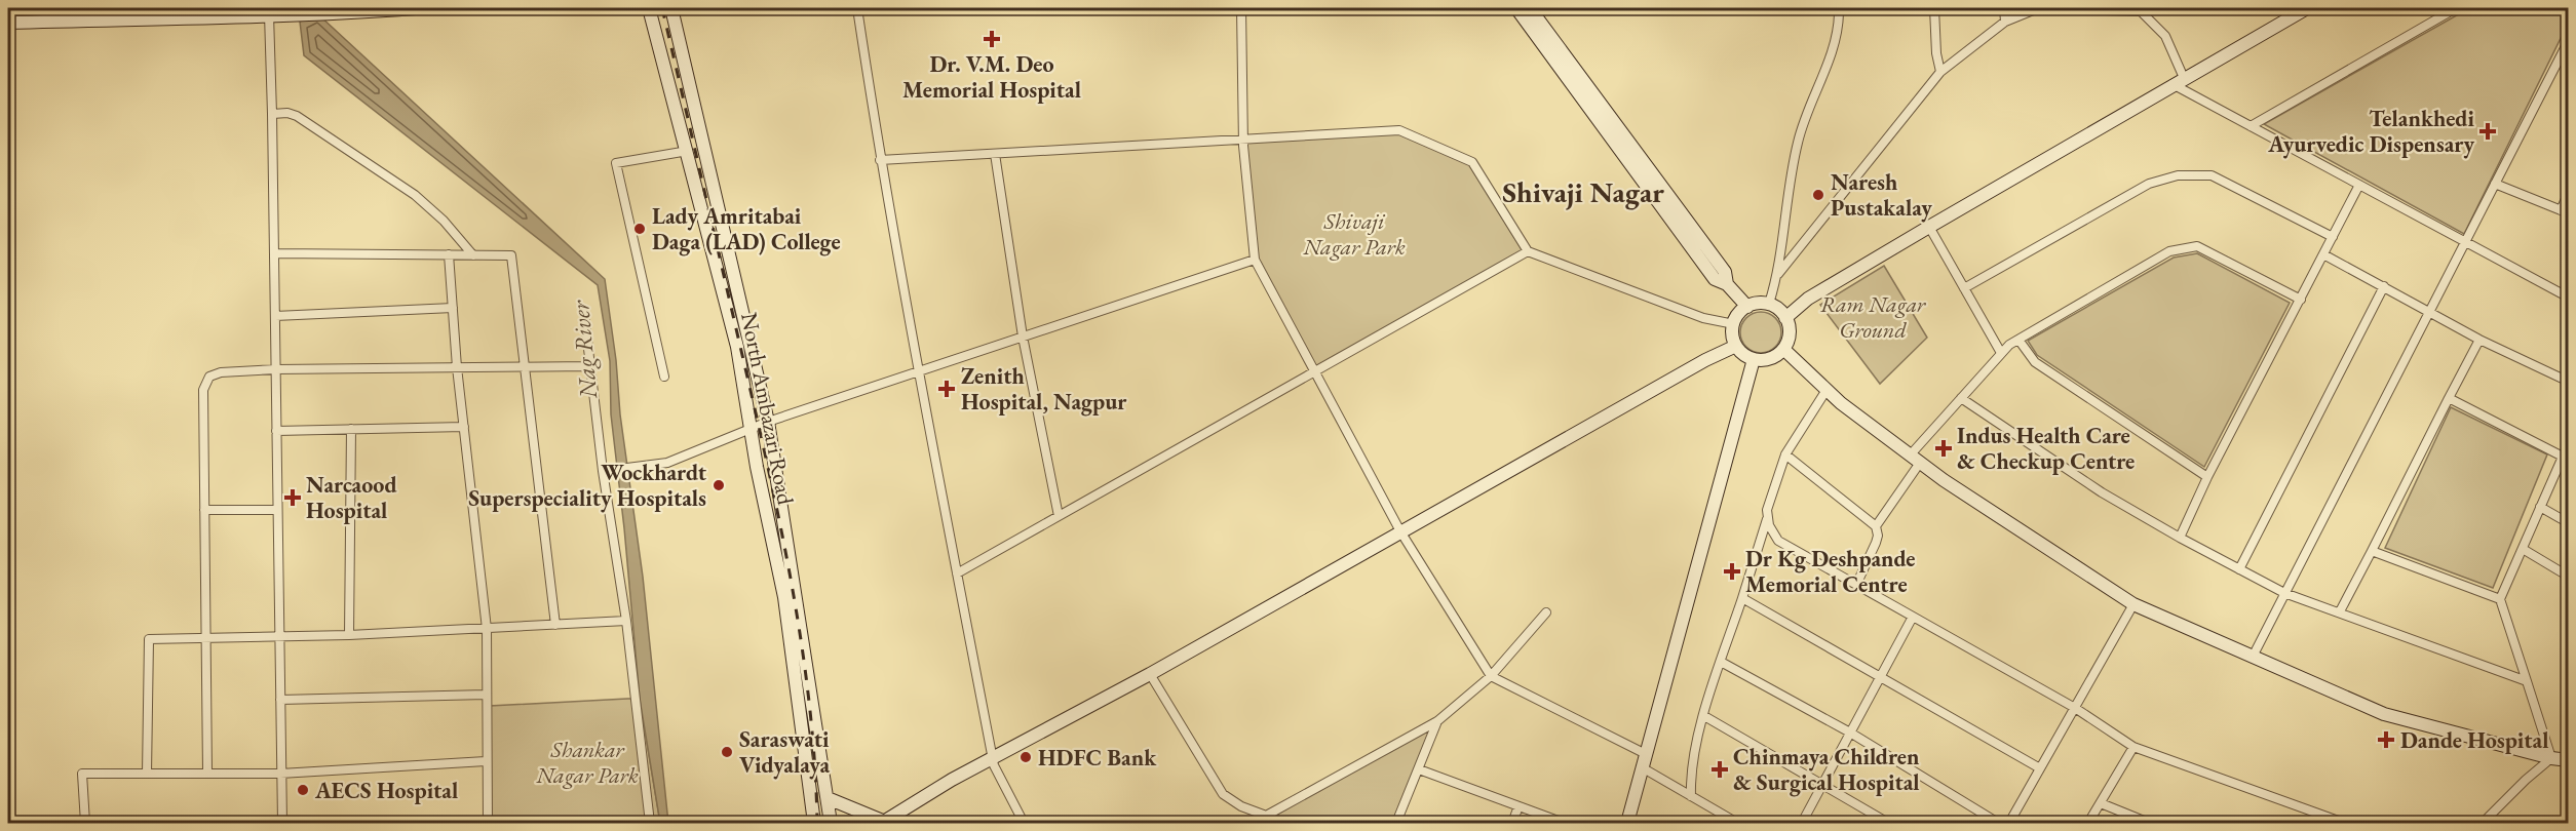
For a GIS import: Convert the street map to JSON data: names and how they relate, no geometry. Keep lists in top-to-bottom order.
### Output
{
  "streets": {
    "street": ["North Ambazari Road"]
  },
  "districts": ["Shivaji Nagar"],
  "water": ["Nag River"],
  "parks": ["Shivaji Nagar Park", "Ram Nagar Ground", "Shankar Nagar Park"],
  "places": {
    "health": [
      "Dr. V.M. Deo Memorial Hospital",
      "Telankhedi Ayurvedic Dispensary",
      "Zenith Hospital, Nagpur",
      "Indus Health Care & Checkup Centre",
      "Narcaood Hospital",
      "Dr Kg Deshpande Memorial Centre",
      "Dande Hospital",
      "Chinmaya Children & Surgical Hospital"
    ],
    "other": [
      "Naresh Pustakalay",
      "Lady Amritabai Daga (LAD) College",
      "Wockhardt Superspeciality Hospitals",
      "Saraswati Vidyalaya",
      "HDFC Bank",
      "AECS Hospital"
    ]
  }
}
